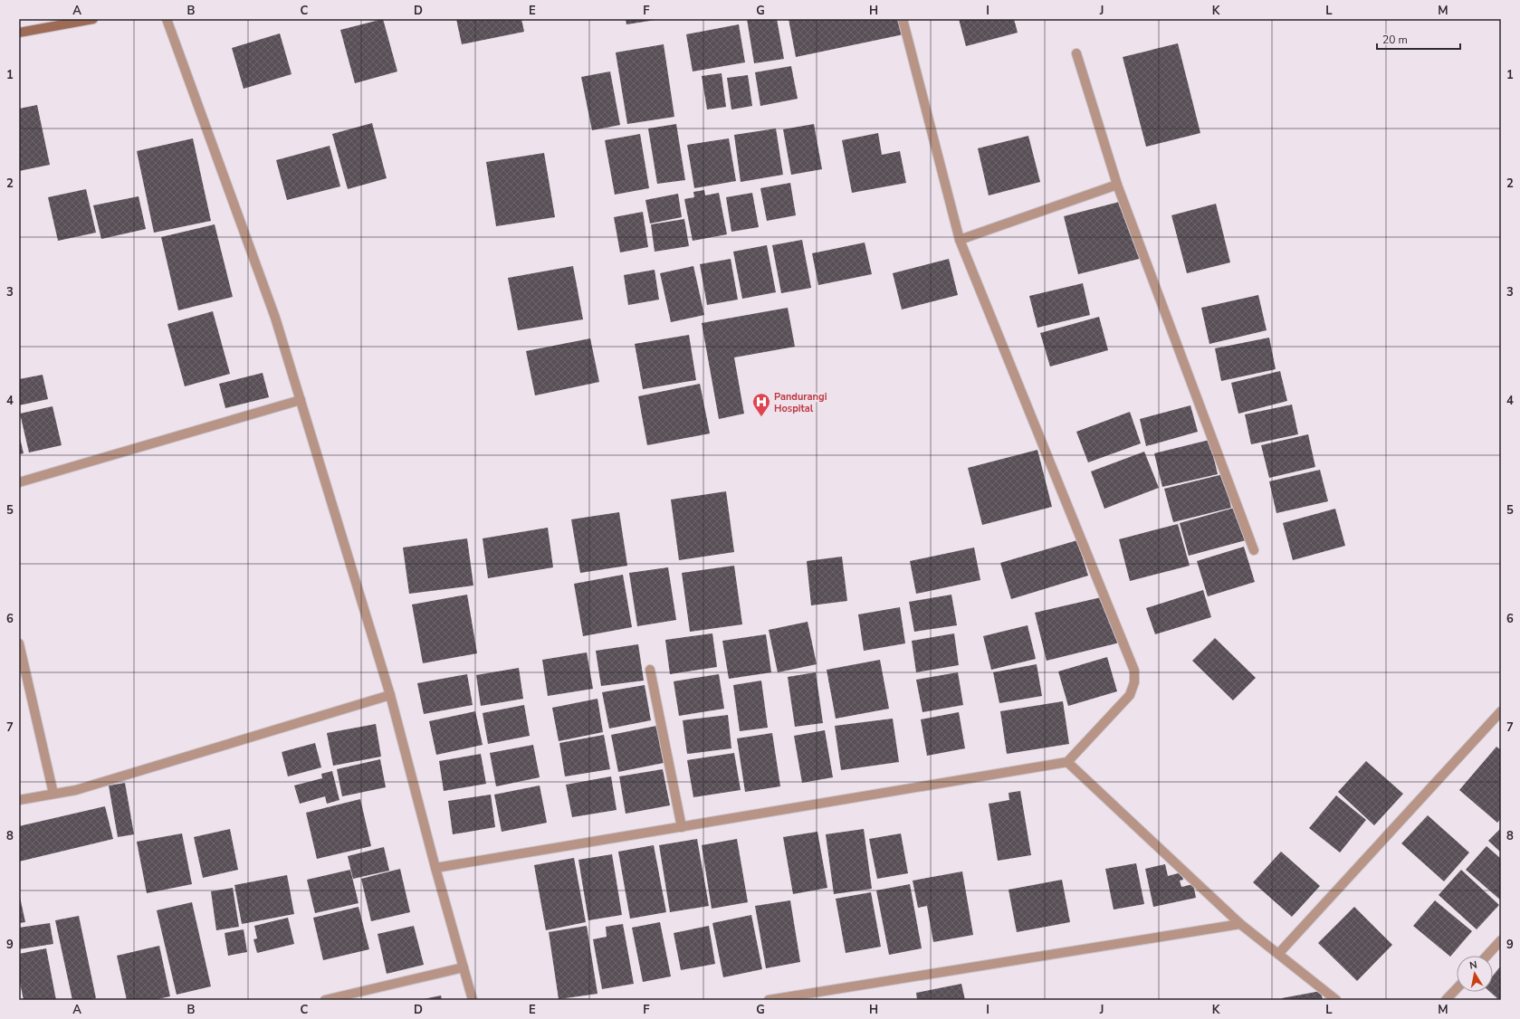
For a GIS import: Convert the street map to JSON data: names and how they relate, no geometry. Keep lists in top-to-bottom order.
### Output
{
  "places": {
    "hospital": ["Pandurangi Hospital"]
  },
  "scale_bar": "20 m",
  "north": "top",
  "grid": {
    "columns": [
      "A",
      "B",
      "C",
      "D",
      "E",
      "F",
      "G",
      "H",
      "I",
      "J",
      "K",
      "L",
      "M"
    ],
    "rows": [
      "1",
      "2",
      "3",
      "4",
      "5",
      "6",
      "7",
      "8",
      "9"
    ]
  }
}
